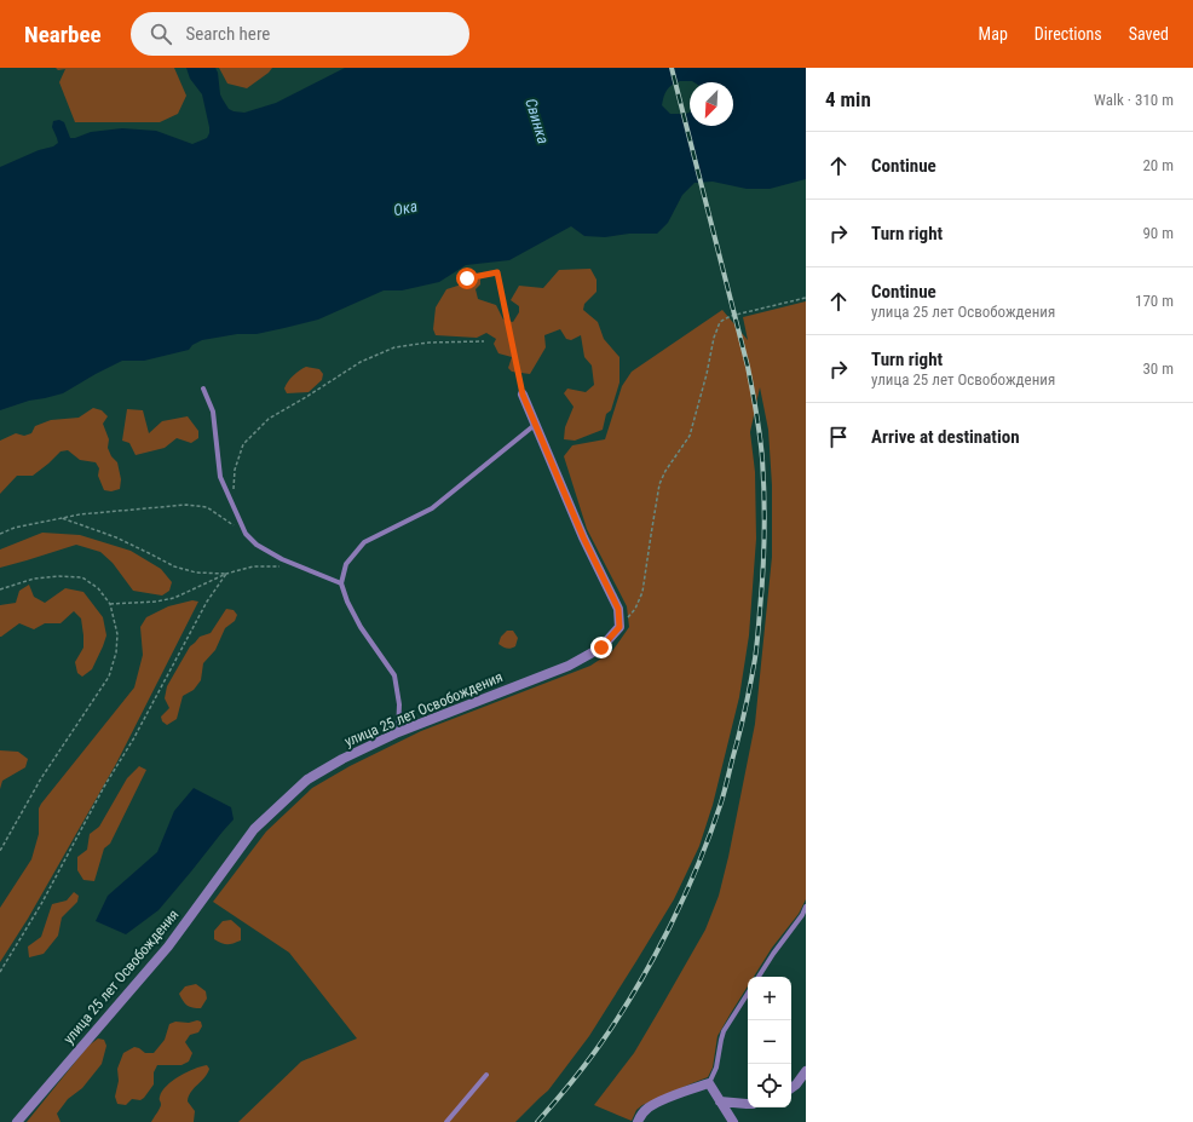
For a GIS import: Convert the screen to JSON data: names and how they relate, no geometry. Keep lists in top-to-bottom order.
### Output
{
  "streets": {
    "street": ["улица 25 лет Освобождения"]
  },
  "water": ["Свинка", "Ока"],
  "north": "bottom left",
  "page": {
    "header": "Nearbee",
    "search": "Search here",
    "nav": ["Map", "Directions", "Saved"],
    "heading": ["4 min", "Walk · 310 m"],
    "list": [
      ["Continue", "20 m"],
      ["Turn right", "90 m"],
      ["Continue", "улица 25 лет Освобождения", "170 m"],
      ["Turn right", "улица 25 лет Освобождения", "30 m"],
      "Arrive at destination"
    ],
    "map_buttons": ["+", "−"]
  }
}
